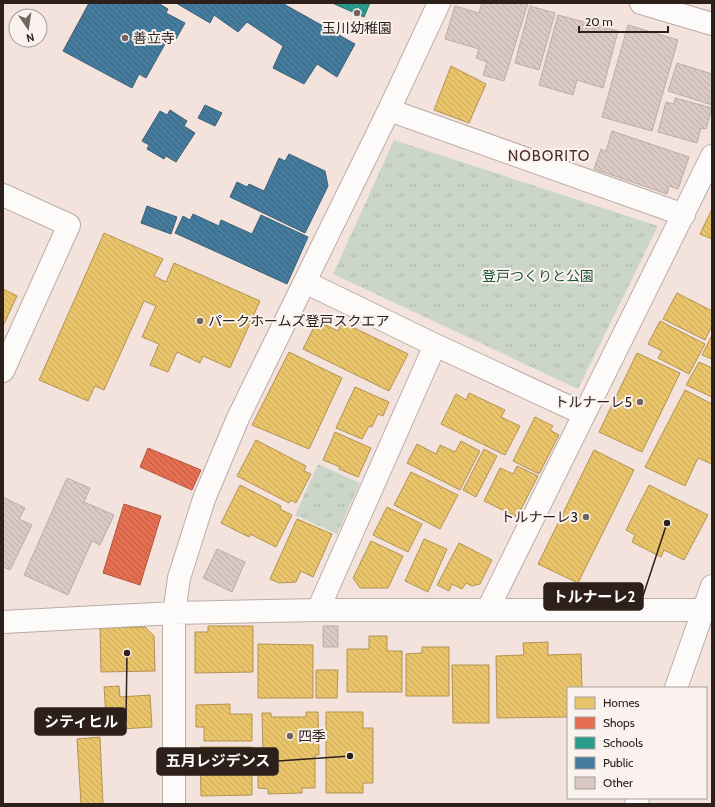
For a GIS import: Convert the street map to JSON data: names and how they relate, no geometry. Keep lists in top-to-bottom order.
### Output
{
  "districts": ["NOBORITO"],
  "parks": ["登戸つくりと公園"],
  "places": [
    "玉川幼稚園",
    "善立寺",
    "パークホームズ登戸スクエア",
    "トルナーレ5",
    "トルナーレ3",
    "トルナーレ2",
    "シティヒル",
    "四季",
    "五月レジデンス"
  ],
  "legend": [
    "Homes",
    "Shops",
    "Schools",
    "Public",
    "Other"
  ],
  "scale_bar": "20 m",
  "north": "bottom"
}
